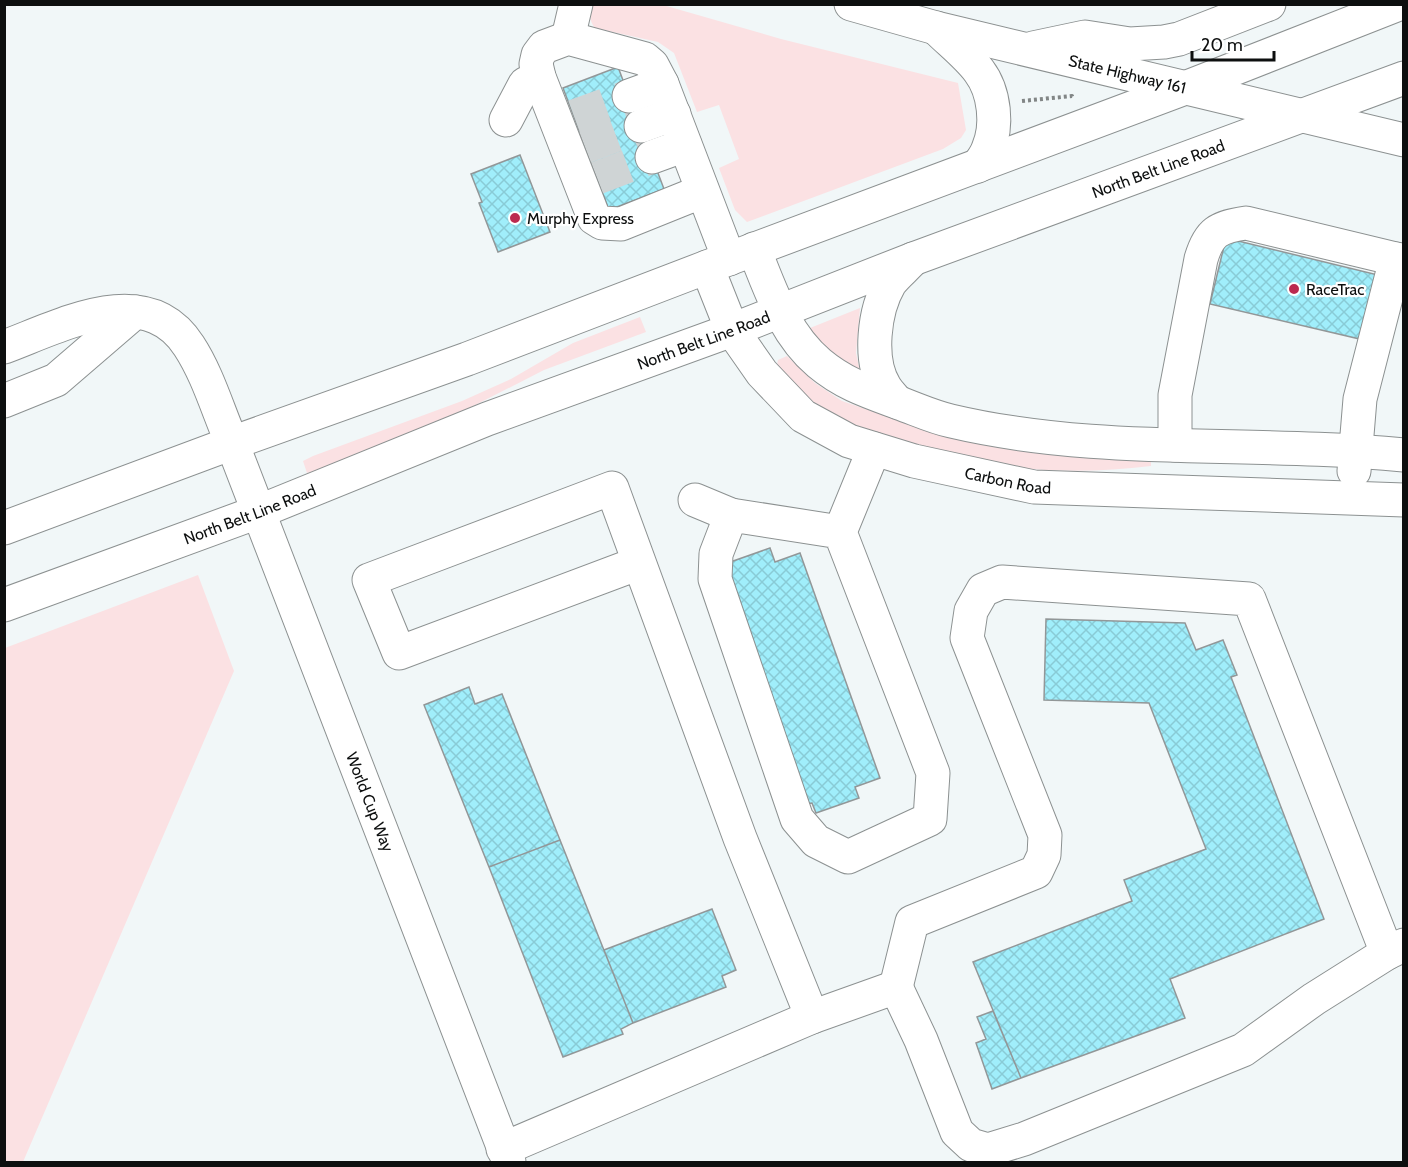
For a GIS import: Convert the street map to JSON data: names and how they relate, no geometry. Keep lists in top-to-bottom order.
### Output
{
  "streets": {
    "main road": [
      "State Highway 161",
      "North Belt Line Road",
      "Carbon Road",
      "World Cup Way"
    ]
  },
  "crossings": [
    ["State Highway 161", "North Belt Line Road"],
    ["North Belt Line Road", "Carbon Road"],
    ["North Belt Line Road", "World Cup Way"]
  ],
  "places": ["Murphy Express", "RaceTrac"],
  "scale_bar": "20 m"
}
